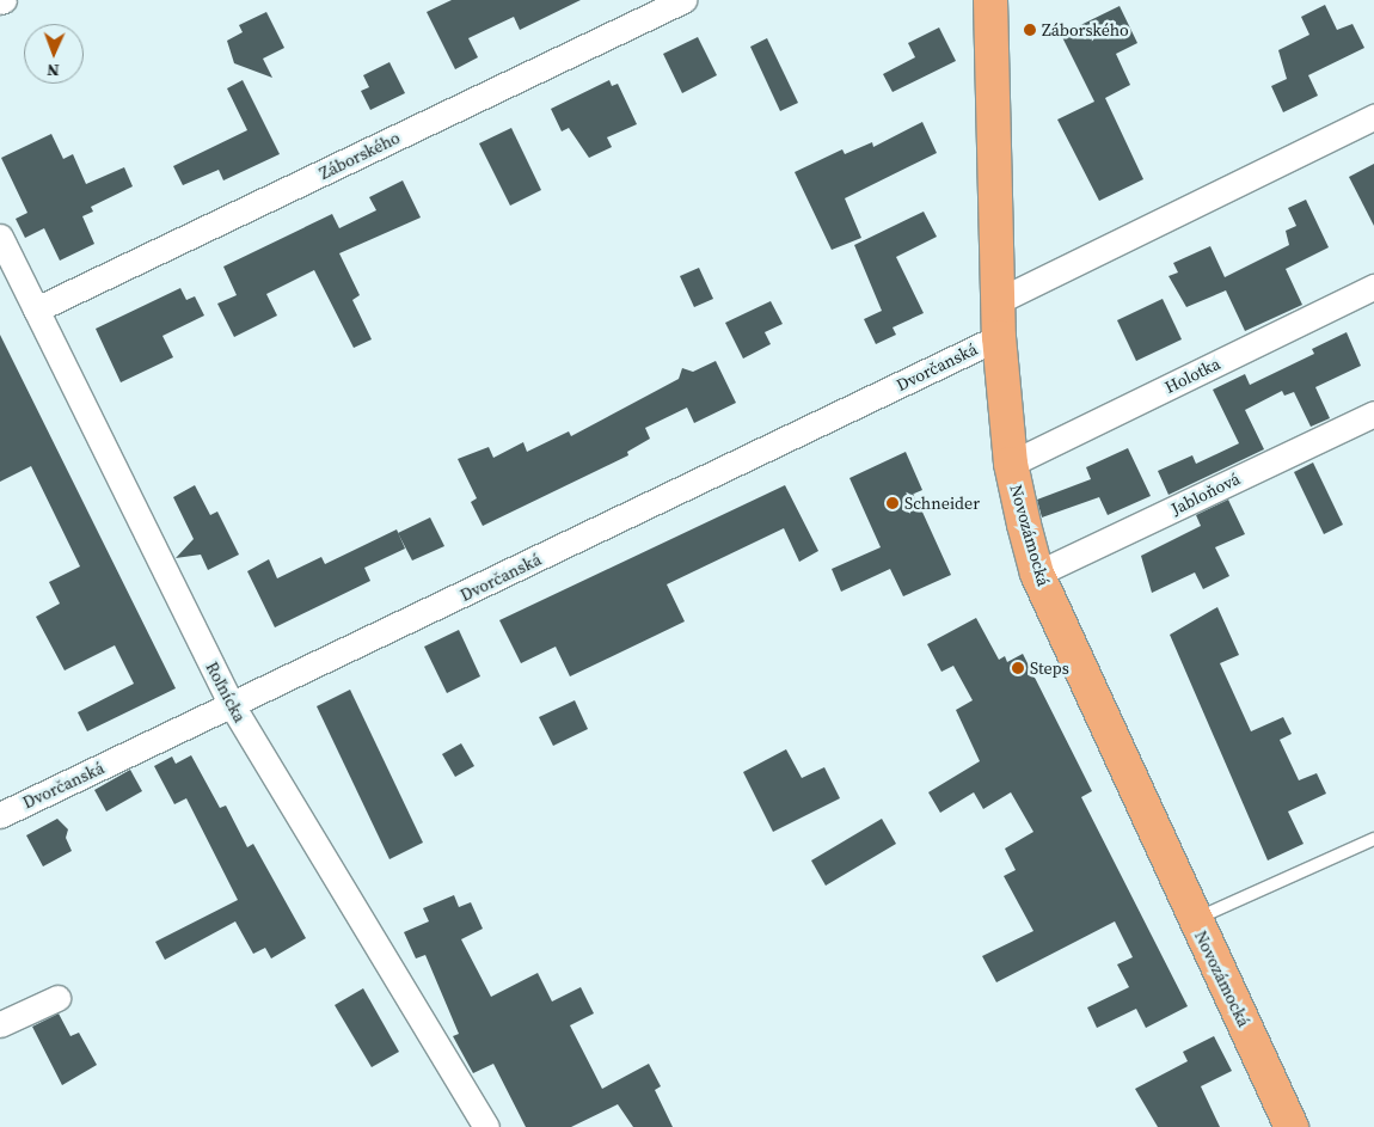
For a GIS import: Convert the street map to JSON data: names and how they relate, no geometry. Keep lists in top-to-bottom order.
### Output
{
  "streets": {
    "main road": ["Novozámocká"],
    "street": [
      "Záborského",
      "Dvorčanská",
      "Holotka",
      "Jabloňová",
      "Roľnícka"
    ]
  },
  "crossings": [
    ["Záborského", "Roľnícka"],
    ["Dvorčanská", "Novozámocká"],
    ["Dvorčanská", "Roľnícka"],
    ["Holotka", "Novozámocká"],
    ["Jabloňová", "Novozámocká"]
  ],
  "places": ["Záborského", "Schneider", "Steps"],
  "north": "bottom"
}
